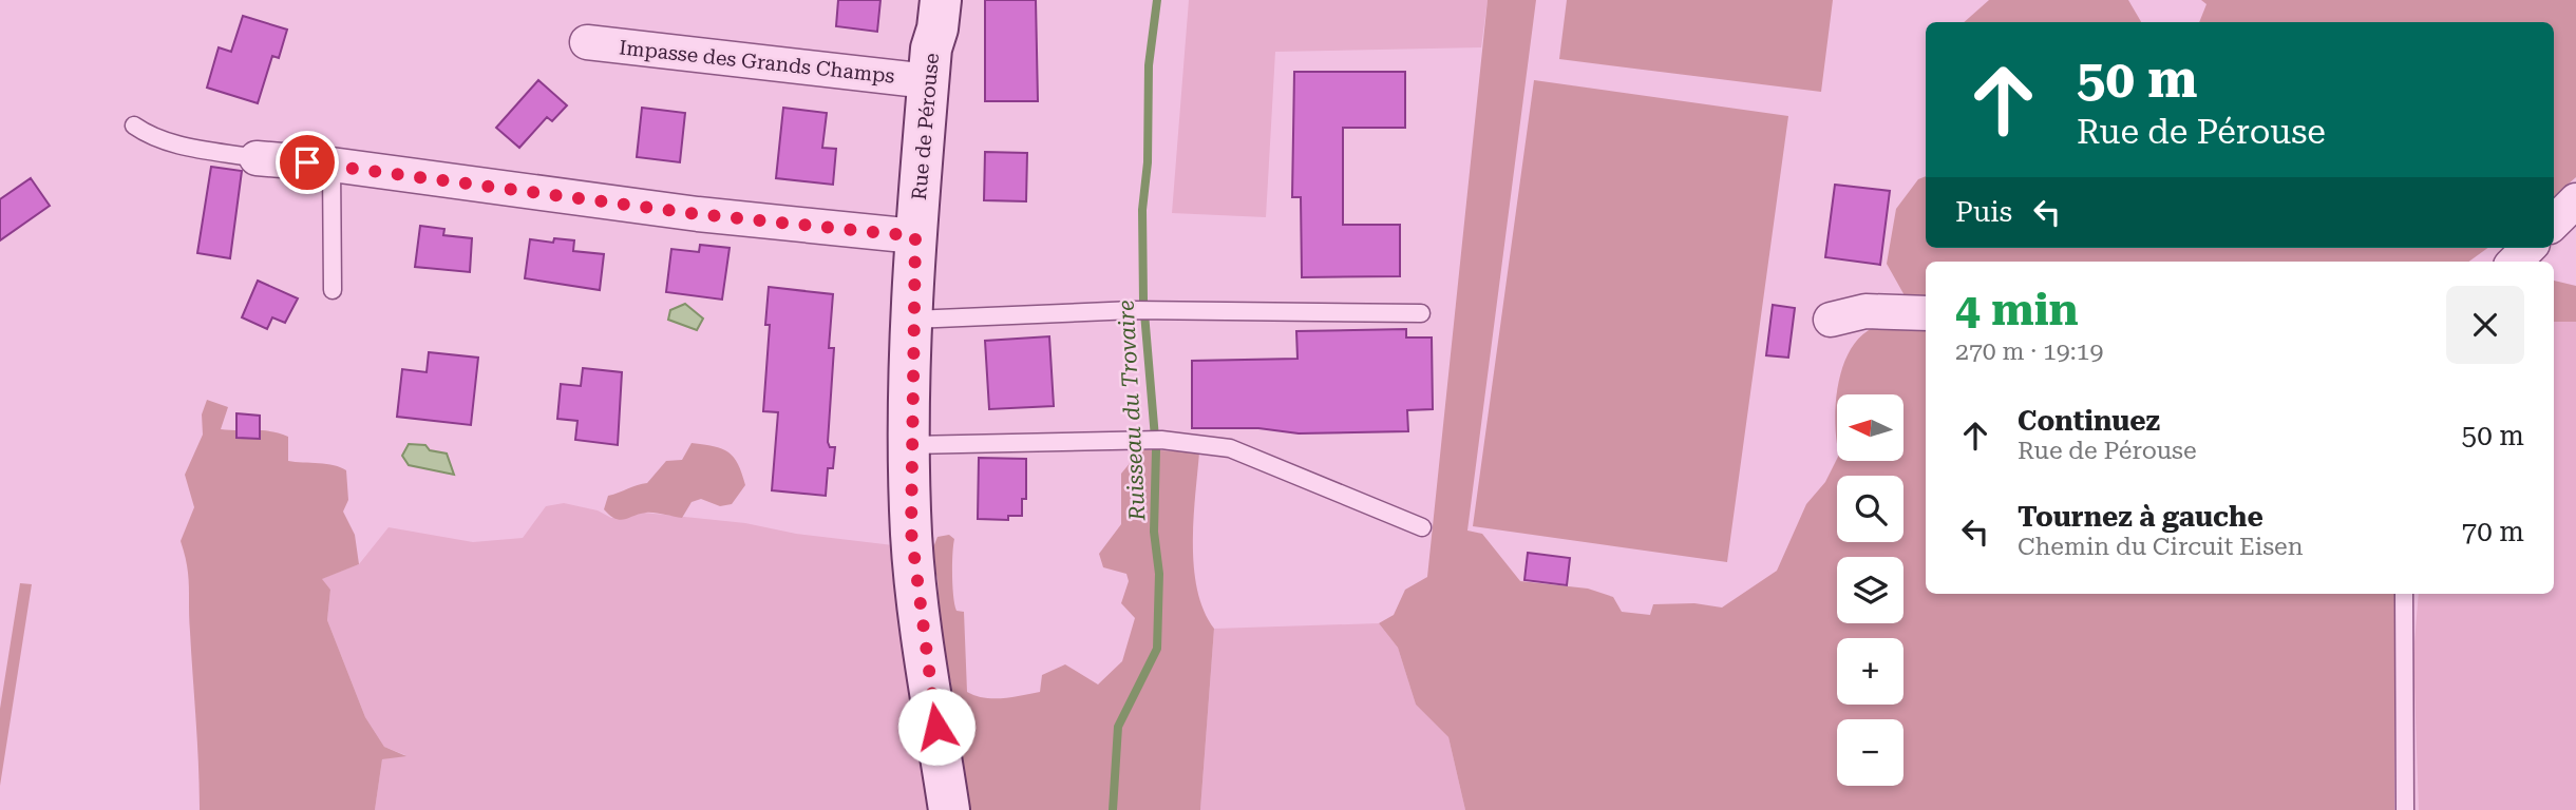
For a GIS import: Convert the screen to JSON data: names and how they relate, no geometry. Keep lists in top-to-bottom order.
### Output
{
  "streets": {
    "street": ["Impasse des Grands Champs", "Rue de Pérouse"]
  },
  "crossings": [
    ["Impasse des Grands Champs", "Rue de Pérouse"]
  ],
  "water": ["Ruisseau du Trovaire"],
  "north": "left",
  "page": {
    "turn": ["50 m", "Rue de Pérouse"],
    "then": "Puis",
    "heading": ["4 min", "270 m · 19:19"],
    "list": [
      {
        "name": "Continuez",
        "note": "Rue de Pérouse",
        "value": "50 m"
      },
      {
        "name": "Tournez à gauche",
        "note": "Chemin du Circuit Eisen",
        "value": "70 m"
      }
    ],
    "map_buttons": ["+", "−"]
  }
}
